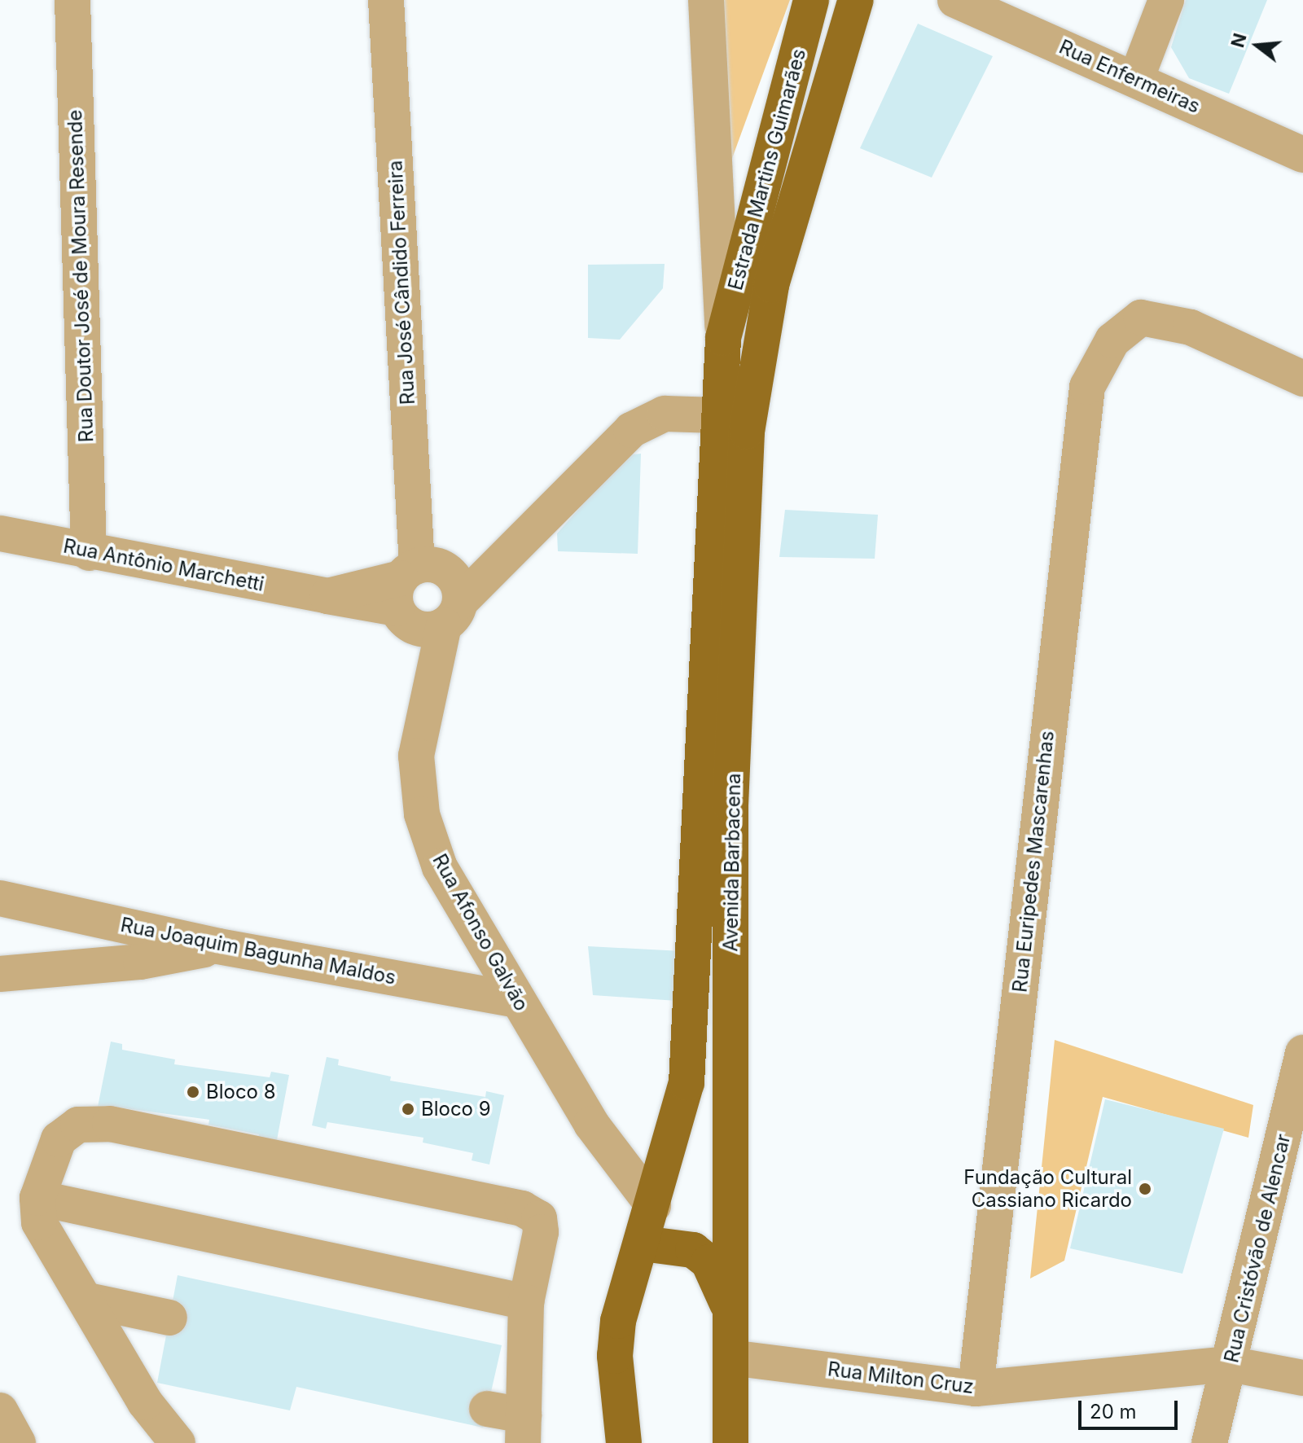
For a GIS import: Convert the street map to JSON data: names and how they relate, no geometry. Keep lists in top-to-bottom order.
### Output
{
  "streets": {
    "main road": ["Estrada Martins Guimarães", "Avenida Barbacena"],
    "street": [
      "Rua Enfermeiras",
      "Rua Doutor José de Moura Resende",
      "Rua José Cândido Ferreira",
      "Rua Antônio Marchetti",
      "Rua Euripedes Mascarenhas",
      "Rua Afonso Galvão",
      "Rua Joaquim Bagunha Maldos",
      "Rua Cristóvão de Alencar",
      "Rua Milton Cruz"
    ]
  },
  "crossings": [
    ["Estrada Martins Guimarães", "Avenida Barbacena"],
    ["Rua Doutor José de Moura Resende", "Rua Antônio Marchetti"],
    ["Rua José Cândido Ferreira", "Rua Antônio Marchetti"],
    ["Rua José Cândido Ferreira", "Rua Afonso Galvão"],
    ["Rua Antônio Marchetti", "Rua Afonso Galvão"],
    ["Rua Euripedes Mascarenhas", "Rua Milton Cruz"],
    ["Avenida Barbacena", "Rua Afonso Galvão"],
    ["Avenida Barbacena", "Rua Milton Cruz"],
    ["Rua Afonso Galvão", "Rua Joaquim Bagunha Maldos"],
    ["Rua Cristóvão de Alencar", "Rua Milton Cruz"]
  ],
  "places": ["Bloco 8", "Bloco 9", "Fundação Cultural Cassiano Ricardo"],
  "scale_bar": "20 m",
  "north": "left"
}
